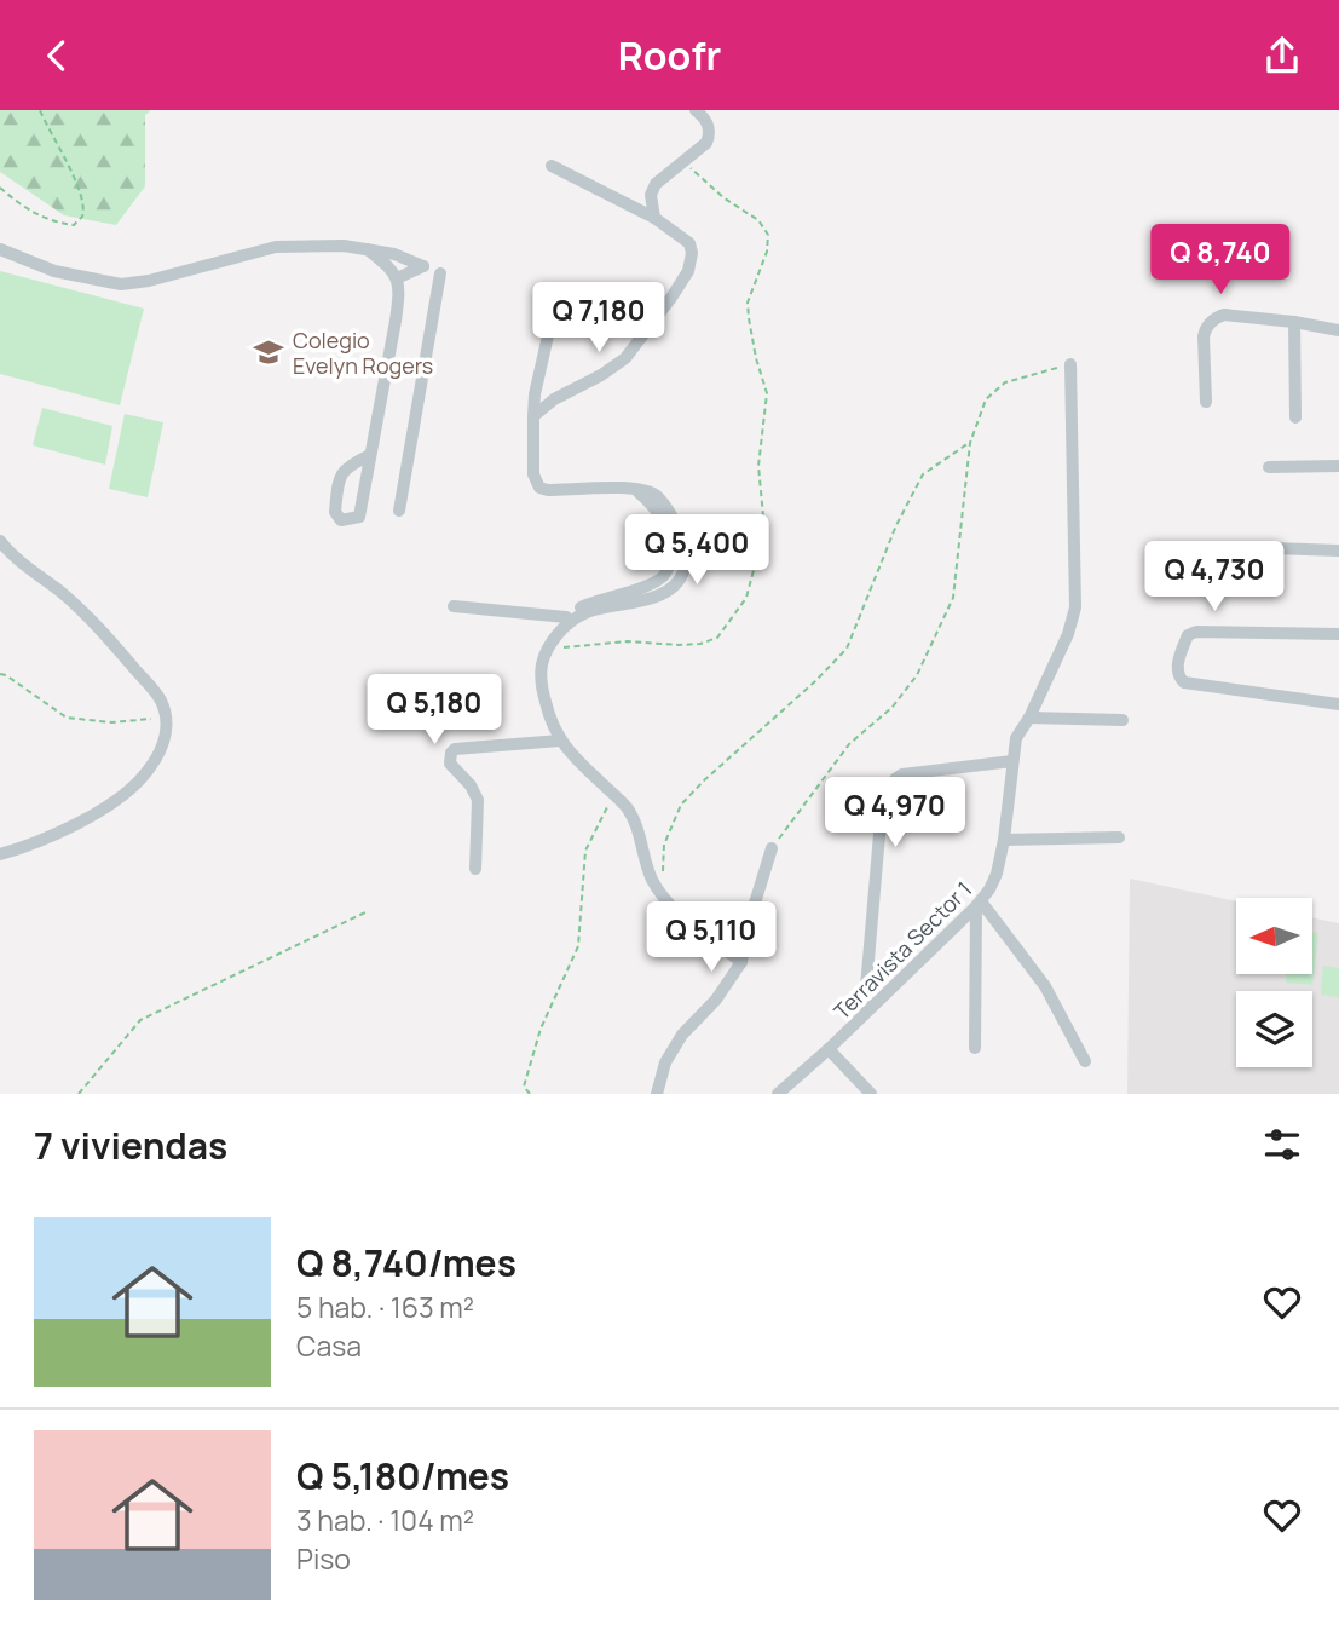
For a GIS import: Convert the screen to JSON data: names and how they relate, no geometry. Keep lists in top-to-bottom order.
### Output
{
  "streets": {
    "street": ["Terravista Sector 1"]
  },
  "places": {
    "school or university": ["Colegio Evelyn Rogers"]
  },
  "north": "left",
  "page": {
    "header": "Roofr",
    "price": [
      "Q 8,740",
      "Q 7,180",
      "Q 5,400",
      "Q 4,730",
      "Q 5,180",
      "Q 4,970",
      "Q 5,110"
    ],
    "heading": "7 viviendas",
    "list": [
      {
        "name": "Q 8,740/mes",
        "note": "5 hab. · 163 m² · Casa"
      },
      {
        "name": "Q 5,180/mes",
        "note": "3 hab. · 104 m² · Piso"
      }
    ]
  }
}
